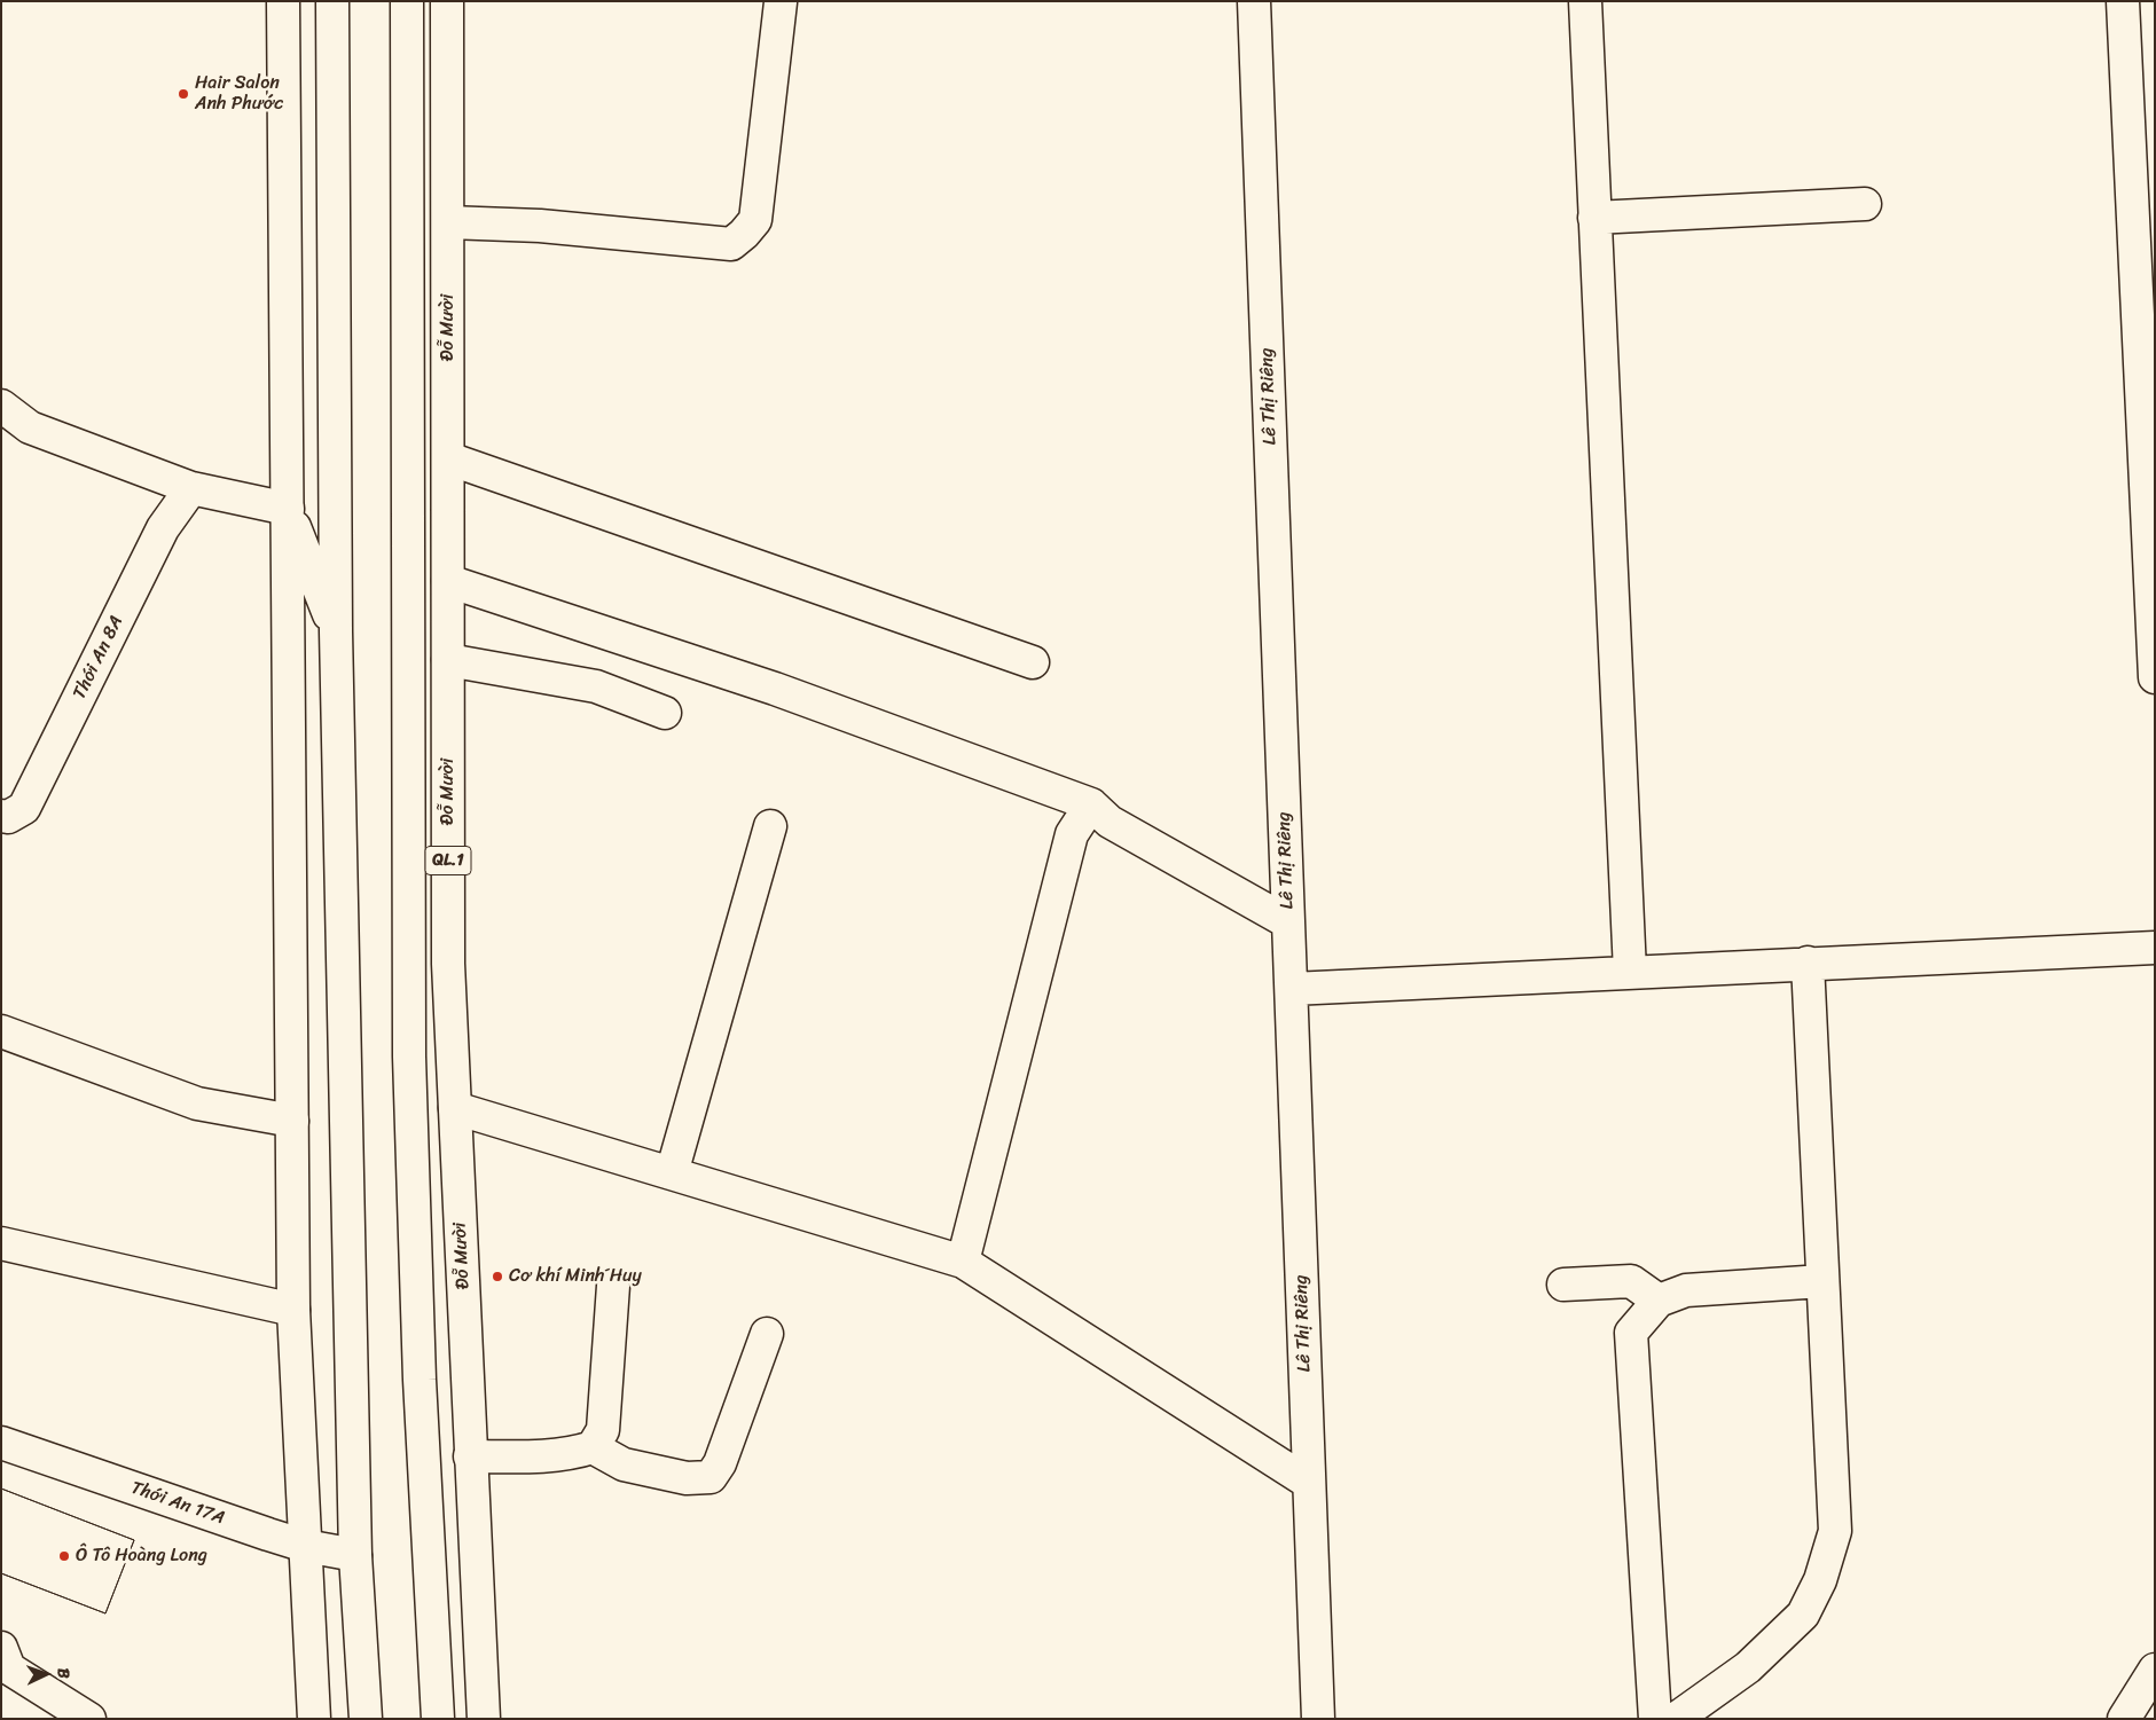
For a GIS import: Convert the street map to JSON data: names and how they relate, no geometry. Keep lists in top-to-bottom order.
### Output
{
  "streets": {
    "main road": [
      "Đỗ Mười",
      "Lê Thị Riêng",
      "Thới An 8A",
      "QL.1",
      "Thới An 17A"
    ]
  },
  "places": ["Hair Salon Anh Phước", "Cơ khí Minh Huy", "Ô Tô Hoàng Long"],
  "north": "right"
}
